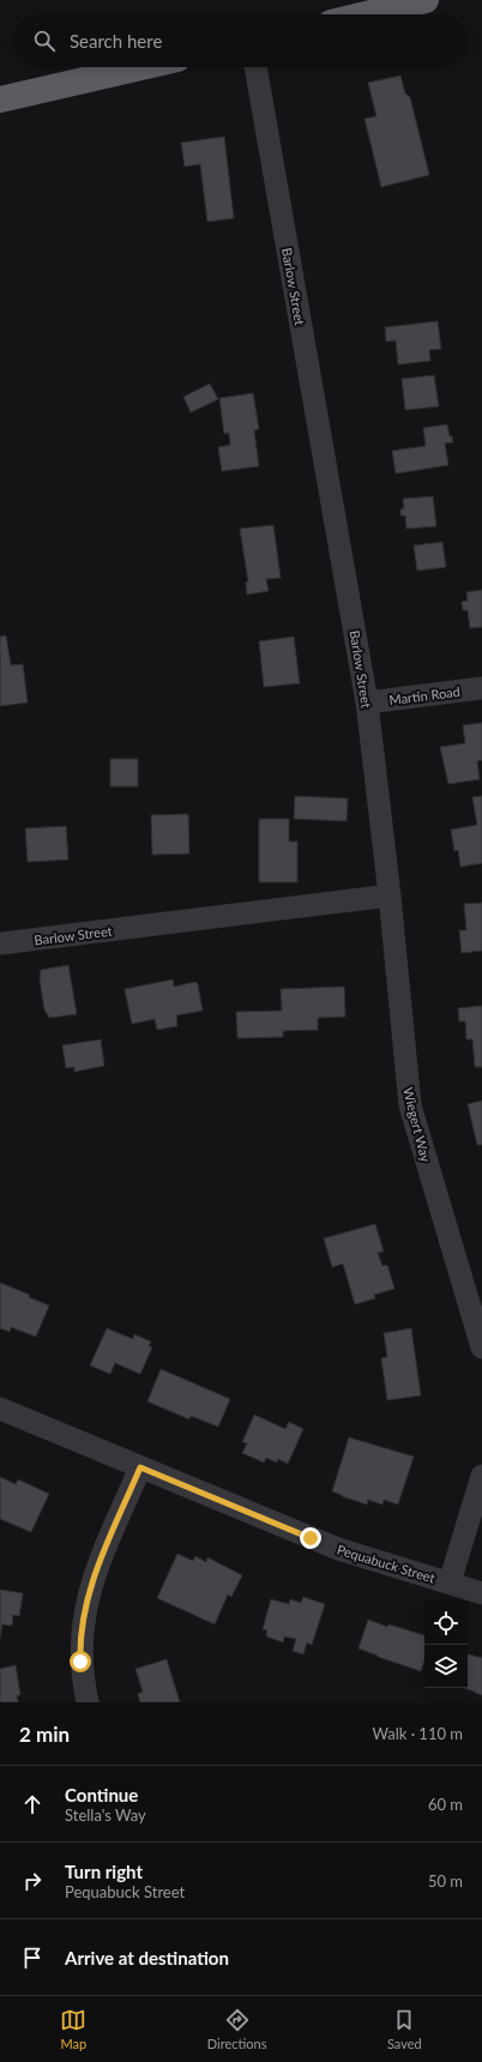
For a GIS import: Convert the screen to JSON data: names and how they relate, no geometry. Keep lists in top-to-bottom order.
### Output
{
  "streets": {
    "street": [
      "Barlow Street",
      "Martin Road",
      "Wiegert Way",
      "Pequabuck Street"
    ]
  },
  "crossings": [
    ["Barlow Street", "Martin Road"],
    ["Barlow Street", "Wiegert Way"]
  ],
  "page": {
    "search": "Search here",
    "heading": ["2 min", "Walk · 110 m"],
    "list": [
      ["Continue", "Stella's Way", "60 m"],
      ["Turn right", "Pequabuck Street", "50 m"],
      "Arrive at destination"
    ],
    "nav": ["Map", "Directions", "Saved"]
  }
}
